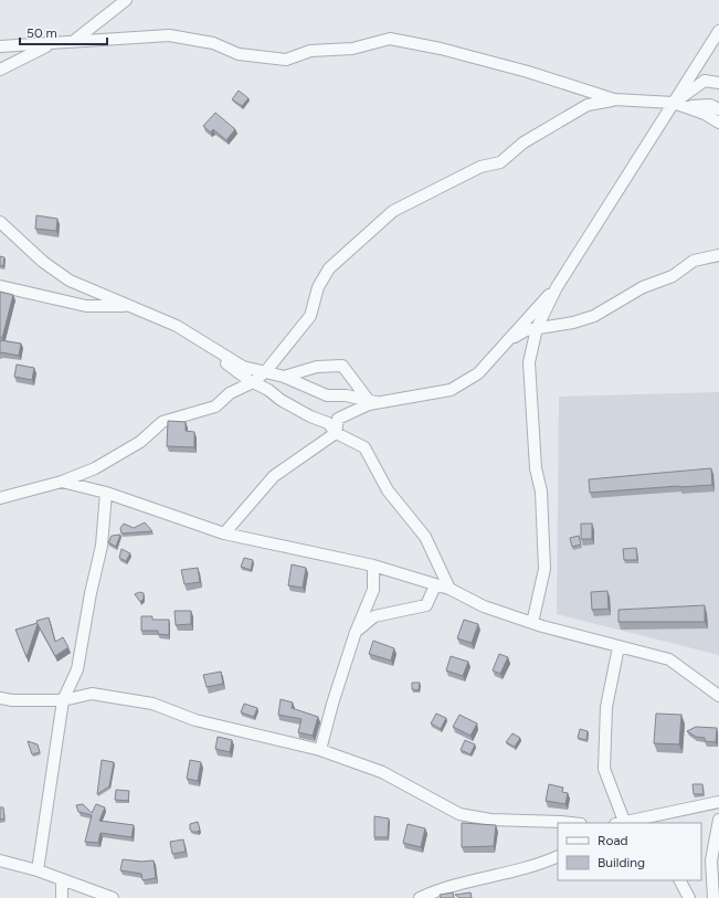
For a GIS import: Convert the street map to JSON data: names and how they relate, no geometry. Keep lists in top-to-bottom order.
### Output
{
  "legend": ["Road", "Building"],
  "scale_bar": "50 m"
}
